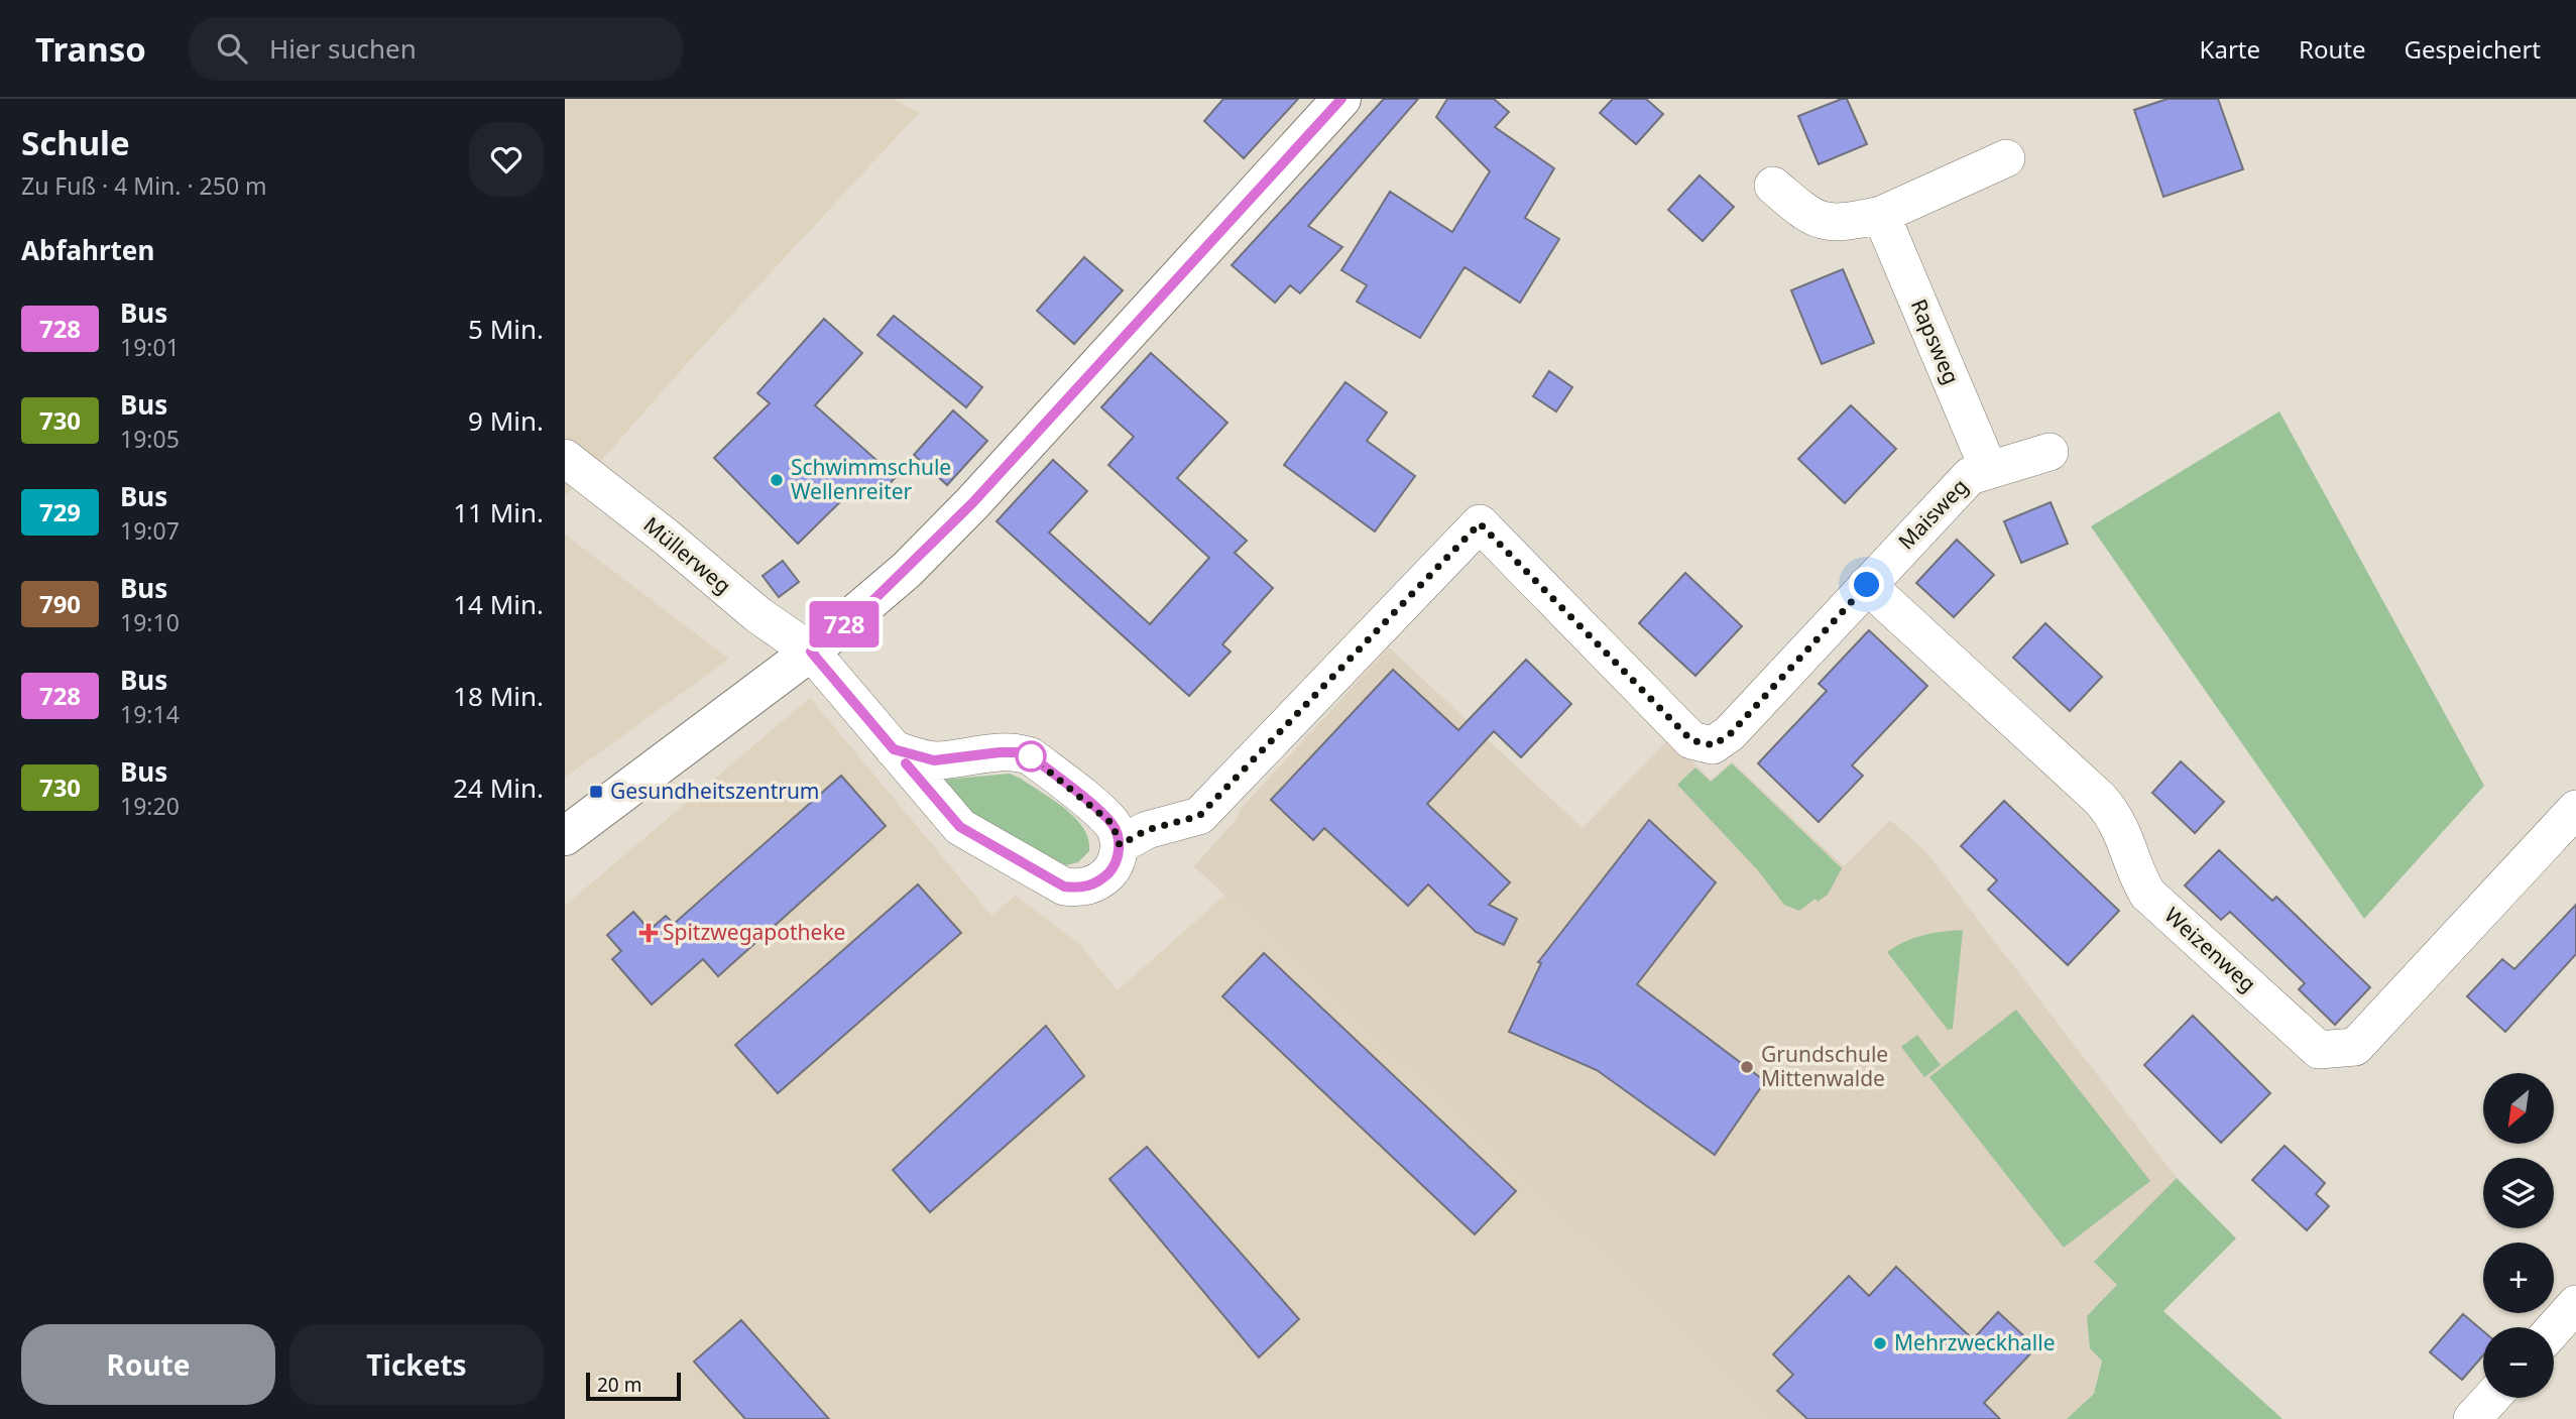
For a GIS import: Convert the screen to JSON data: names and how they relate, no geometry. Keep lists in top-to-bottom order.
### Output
{
  "streets": {
    "street": [
      "Rapsweg",
      "Maisweg",
      "Müllerweg",
      "Weizenweg"
    ]
  },
  "crossings": [
    ["Rapsweg", "Maisweg"],
    ["Maisweg", "Müllerweg"],
    ["Maisweg", "Weizenweg"]
  ],
  "places": {
    "other": ["Schwimmschule Wellenreiter", "Grundschule Mittenwalde", "Mehrzweckhalle"],
    "transit": ["Gesundheitszentrum"],
    "health": ["Spitzwegapotheke"]
  },
  "lines": ["bus line 728"],
  "scale_bar": "20 m",
  "north": "bottom left",
  "page": {
    "header": "Transo",
    "search": "Hier suchen",
    "nav": ["Karte", "Route", "Gespeichert"],
    "heading": [
      ["Schule", "Zu Fuß · 4 Min. · 250 m"],
      "Abfahrten"
    ],
    "on_map": "728",
    "list": [
      {
        "mark": "728",
        "name": "Bus",
        "note": "19:01",
        "value": "5 Min."
      },
      {
        "mark": "730",
        "name": "Bus",
        "note": "19:05",
        "value": "9 Min."
      },
      {
        "mark": "729",
        "name": "Bus",
        "note": "19:07",
        "value": "11 Min."
      },
      {
        "mark": "790",
        "name": "Bus",
        "note": "19:10",
        "value": "14 Min."
      },
      {
        "mark": "728",
        "name": "Bus",
        "note": "19:14",
        "value": "18 Min."
      },
      {
        "mark": "730",
        "name": "Bus",
        "note": "19:20",
        "value": "24 Min."
      }
    ],
    "map_buttons": ["+", "−"],
    "buttons": ["Route", "Tickets"],
    "scale": "20 m"
  }
}
